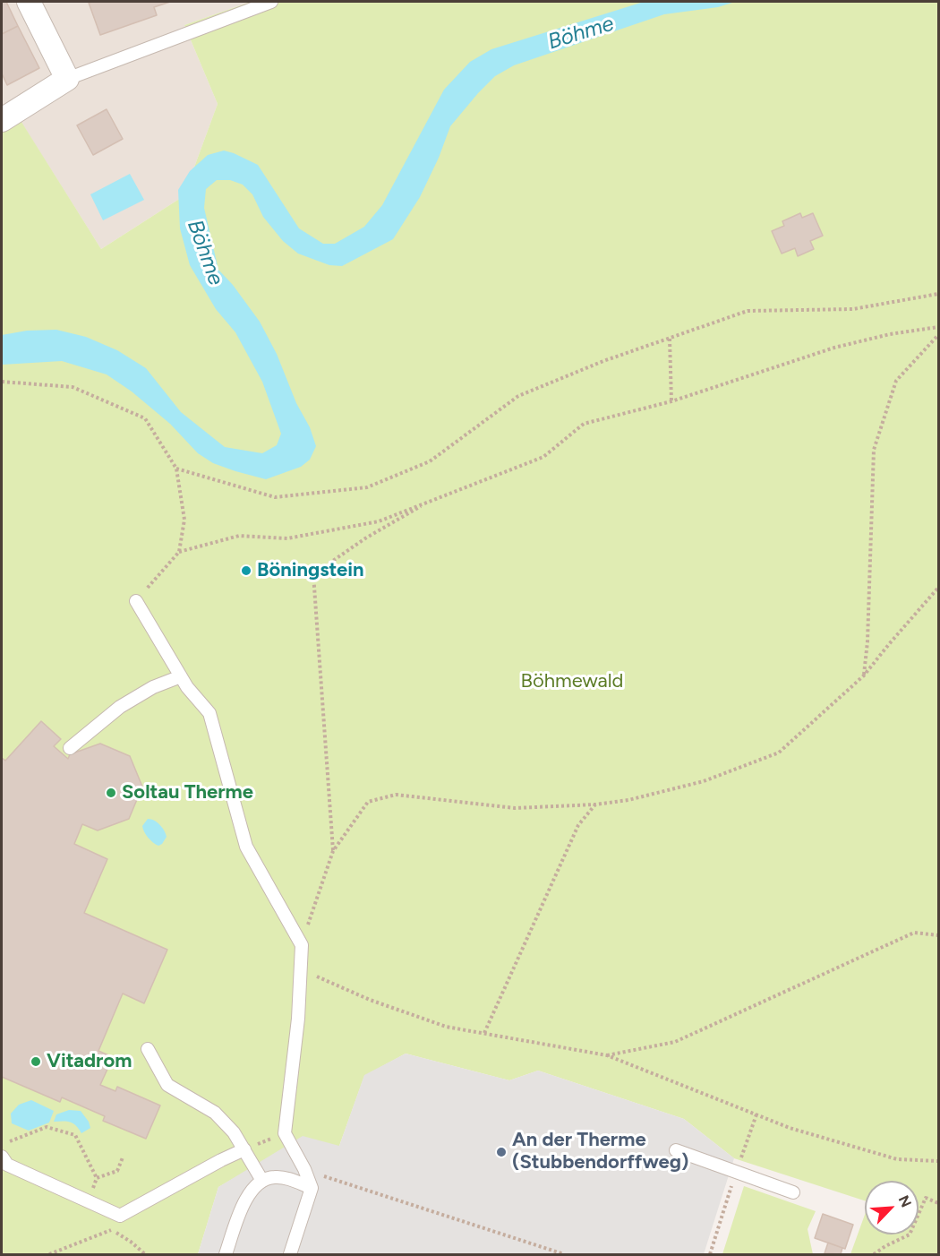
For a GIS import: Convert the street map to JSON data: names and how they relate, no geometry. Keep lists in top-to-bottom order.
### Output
{
  "water": ["Böhme"],
  "parks": ["Böhmewald"],
  "places": [
    "Böningstein",
    "Soltau Therme",
    "Vitadrom",
    "An der Therme (Stubbendorffweg)"
  ],
  "north": "top right"
}
